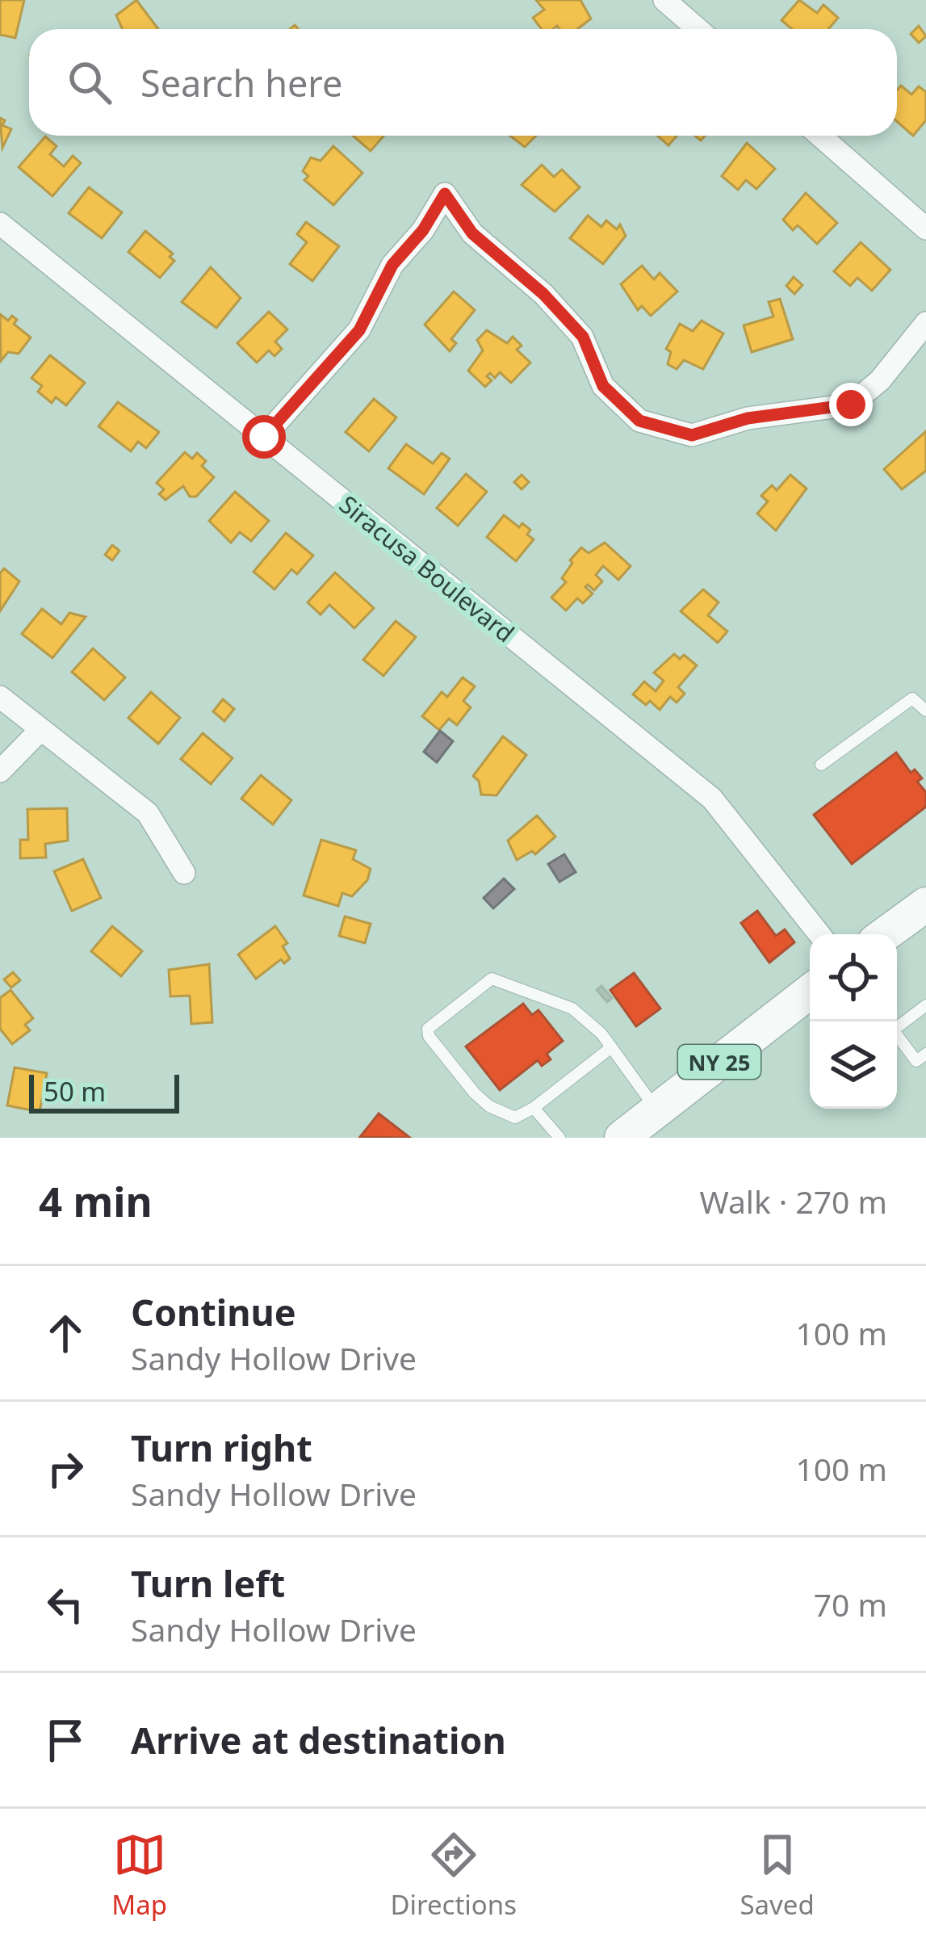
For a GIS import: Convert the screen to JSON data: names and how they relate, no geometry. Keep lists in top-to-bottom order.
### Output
{
  "streets": {
    "main road": ["NY 25"],
    "street": ["Siracusa Boulevard"]
  },
  "scale_bar": "50 m",
  "page": {
    "search": "Search here",
    "scale": "50 m",
    "heading": ["4 min", "Walk · 270 m"],
    "list": [
      ["Continue", "Sandy Hollow Drive", "100 m"],
      ["Turn right", "Sandy Hollow Drive", "100 m"],
      ["Turn left", "Sandy Hollow Drive", "70 m"],
      "Arrive at destination"
    ],
    "nav": ["Map", "Directions", "Saved"]
  }
}
